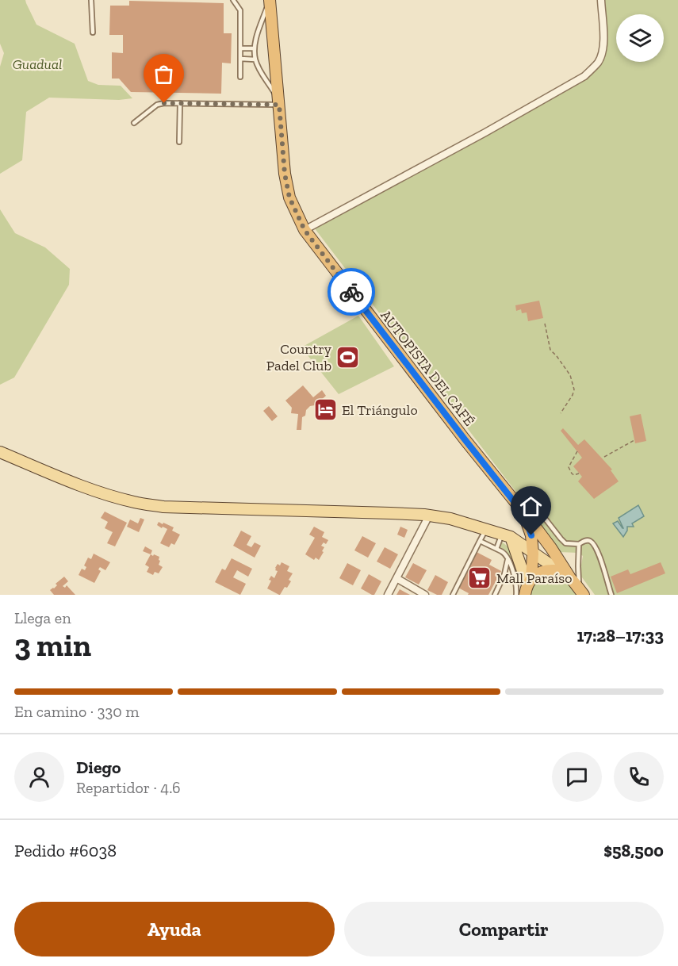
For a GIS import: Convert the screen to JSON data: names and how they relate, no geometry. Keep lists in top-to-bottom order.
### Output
{
  "streets": {
    "highway": ["AUTOPISTA DEL CAFÉ"]
  },
  "parks": ["Guadual"],
  "places": {
    "sports": ["Country Padel Club"],
    "hotel": ["El Triángulo"],
    "supermarket": ["Mall Paraíso"]
  },
  "page": {
    "heading": ["3 min", "Llega en", "17:28–17:33"],
    "panel": [
      "Diego",
      "Repartidor · 4.6",
      "Pedido #6038",
      "$58,500"
    ],
    "bar": "En camino · 330 m",
    "buttons": ["Ayuda", "Compartir"]
  }
}
